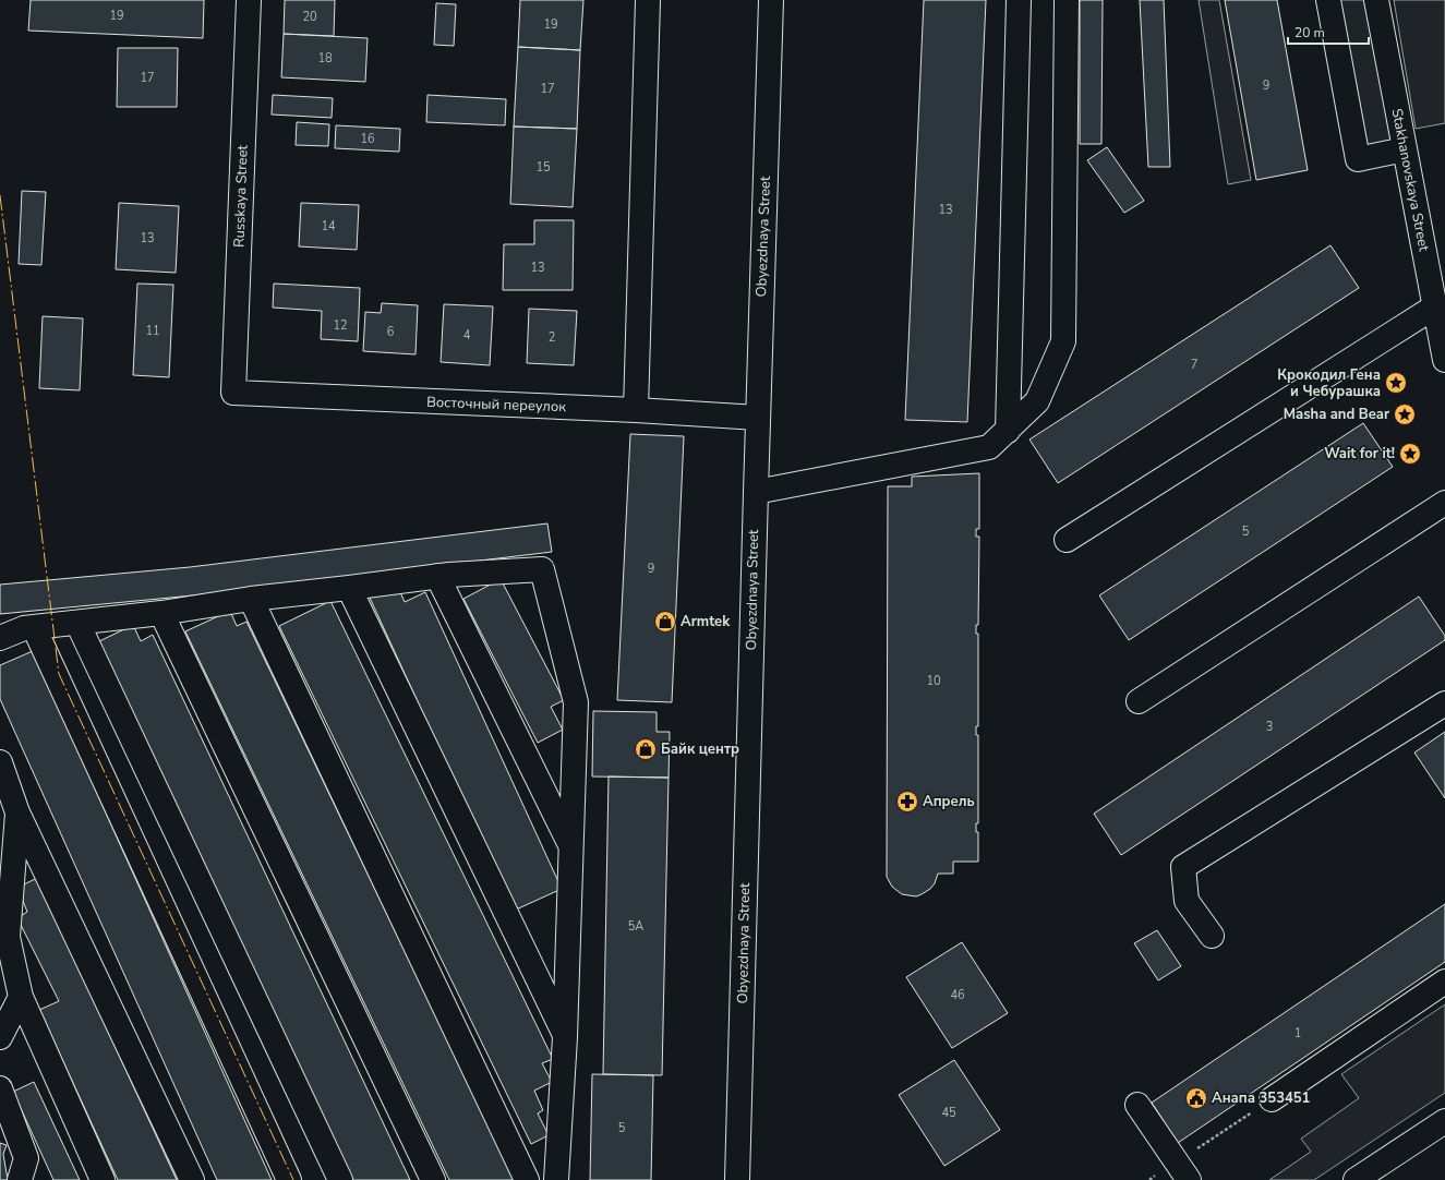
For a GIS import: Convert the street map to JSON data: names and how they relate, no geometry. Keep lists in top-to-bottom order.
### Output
{
  "streets": {
    "street": [
      "Stakhanovskaya Street",
      "Russkaya Street",
      "Obyezdnaya Street",
      "Восточный переулок"
    ]
  },
  "crossings": [
    ["Russkaya Street", "Восточный переулок"],
    ["Obyezdnaya Street", "Восточный переулок"]
  ],
  "places": {
    "place": ["Крокодил Гена и Чебурашка", "Masha and Bear", "Wait for it!"],
    "shop": ["Armtek", "Байк центр"],
    "pharmacy": ["Апрель"],
    "public building": ["Анапа 353451"]
  },
  "house_numbers": [
    "19",
    "20",
    "19",
    "18",
    "17",
    "9",
    "17",
    "16",
    "15",
    "13",
    "14",
    "13",
    "13",
    "12",
    "11",
    "6",
    "4",
    "2",
    "7",
    "5",
    "9",
    "10",
    "3",
    "5А",
    "46",
    "1",
    "45",
    "5"
  ],
  "scale_bar": "20 m"
}
